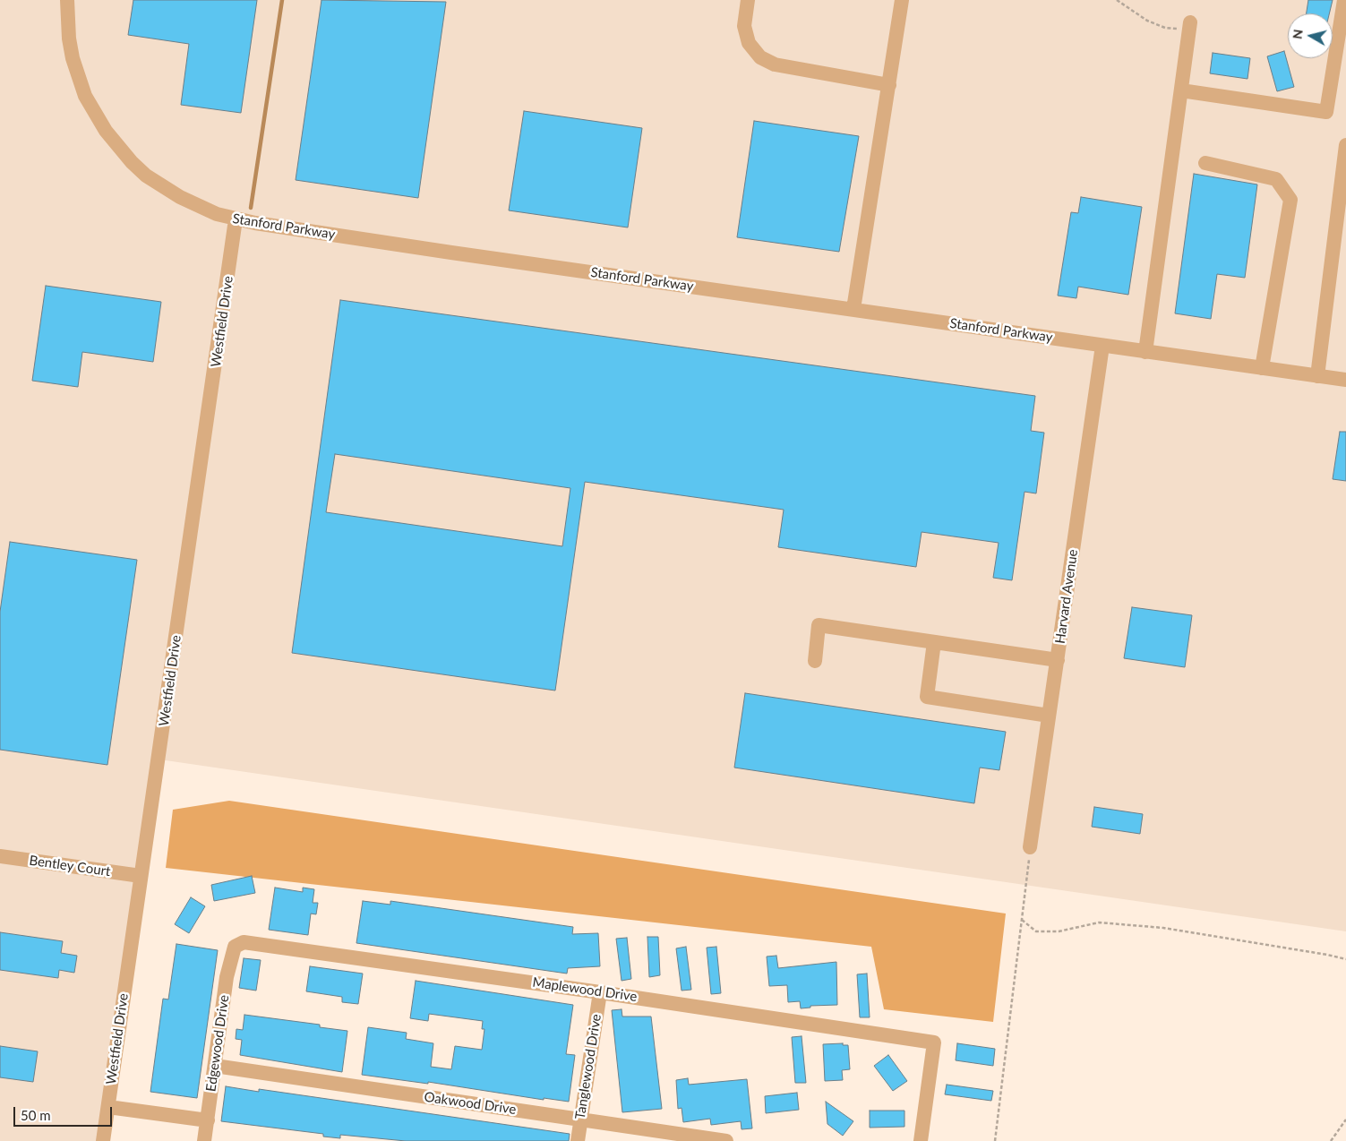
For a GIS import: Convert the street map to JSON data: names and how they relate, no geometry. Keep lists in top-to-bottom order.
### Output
{
  "streets": {
    "street": [
      "Stanford Parkway",
      "Westfield Drive",
      "Harvard Avenue",
      "Bentley Court",
      "Maplewood Drive",
      "Edgewood Drive",
      "Tanglewood Drive",
      "Oakwood Drive"
    ]
  },
  "crossings": [
    ["Stanford Parkway", "Westfield Drive"],
    ["Stanford Parkway", "Harvard Avenue"],
    ["Westfield Drive", "Bentley Court"],
    ["Maplewood Drive", "Edgewood Drive"],
    ["Maplewood Drive", "Tanglewood Drive"],
    ["Edgewood Drive", "Oakwood Drive"],
    ["Tanglewood Drive", "Oakwood Drive"]
  ],
  "scale_bar": "50 m",
  "north": "left"
}
